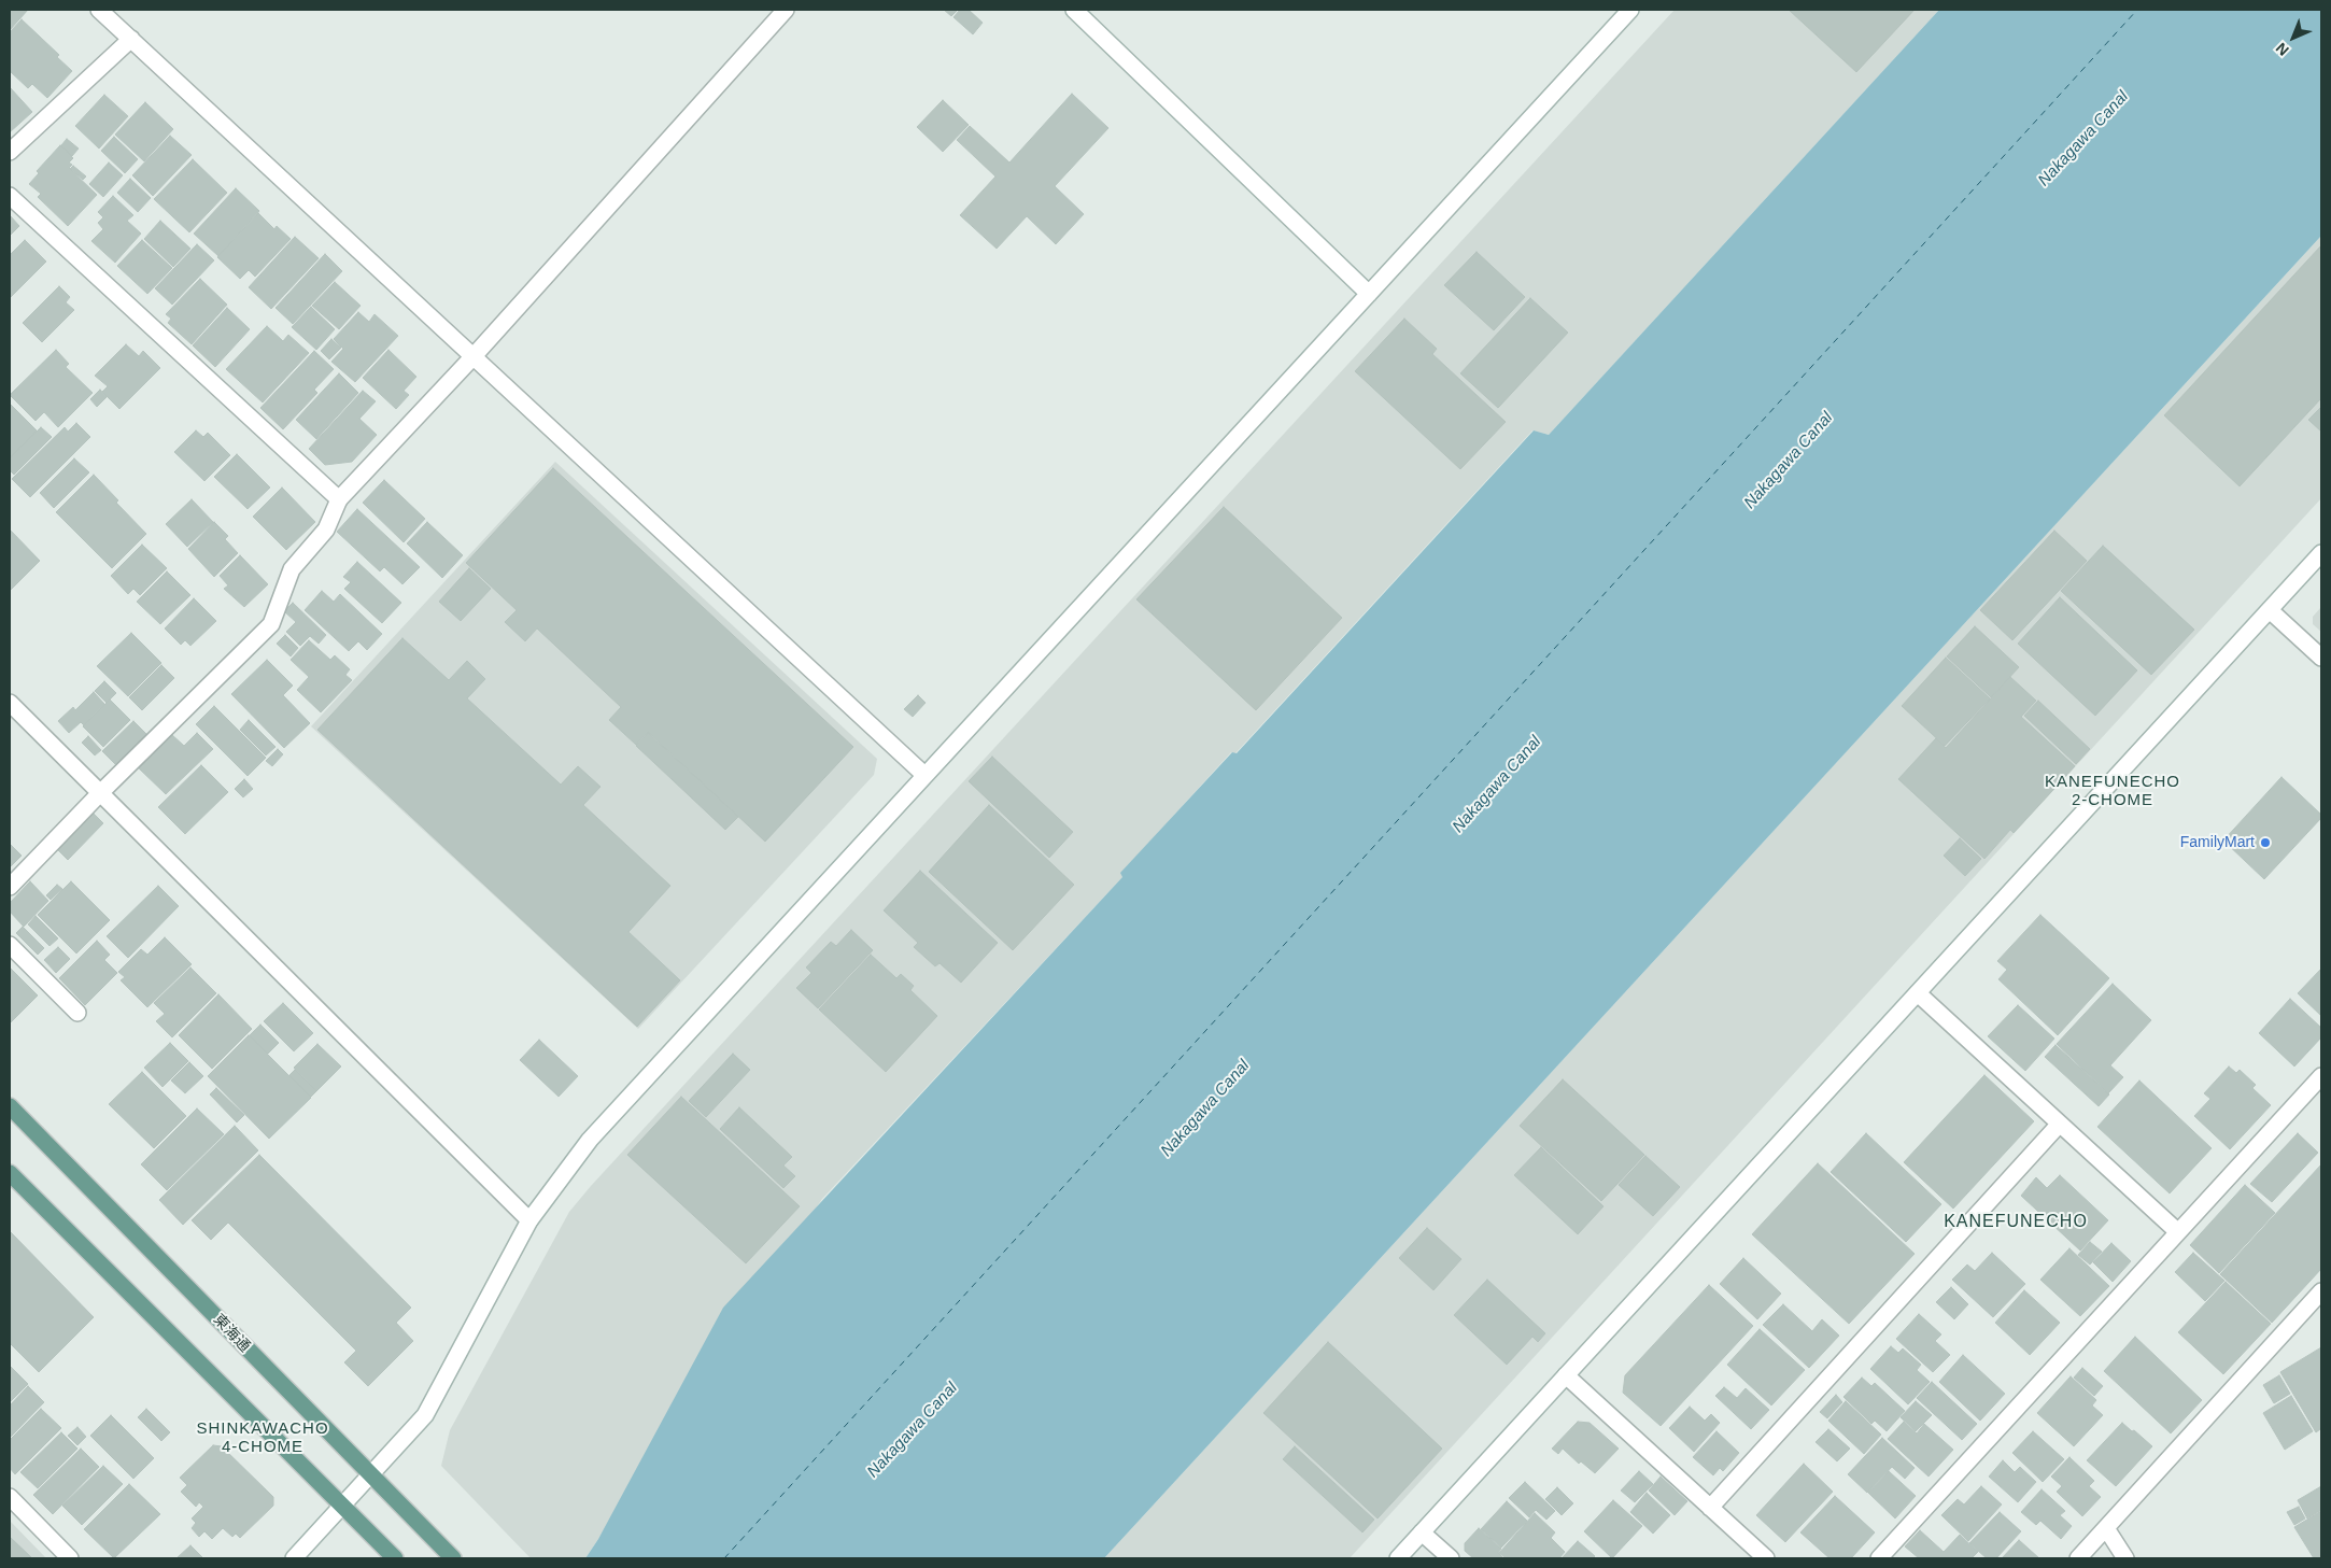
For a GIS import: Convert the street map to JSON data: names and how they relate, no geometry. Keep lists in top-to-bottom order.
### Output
{
  "streets": {
    "main road": ["東海通"]
  },
  "districts": ["KANEFUNECHO 2-CHOME", "KANEFUNECHO", "SHINKAWACHO 4-CHOME"],
  "water": ["Nakagawa Canal"],
  "places": ["FamilyMart"],
  "north": "bottom left"
}
